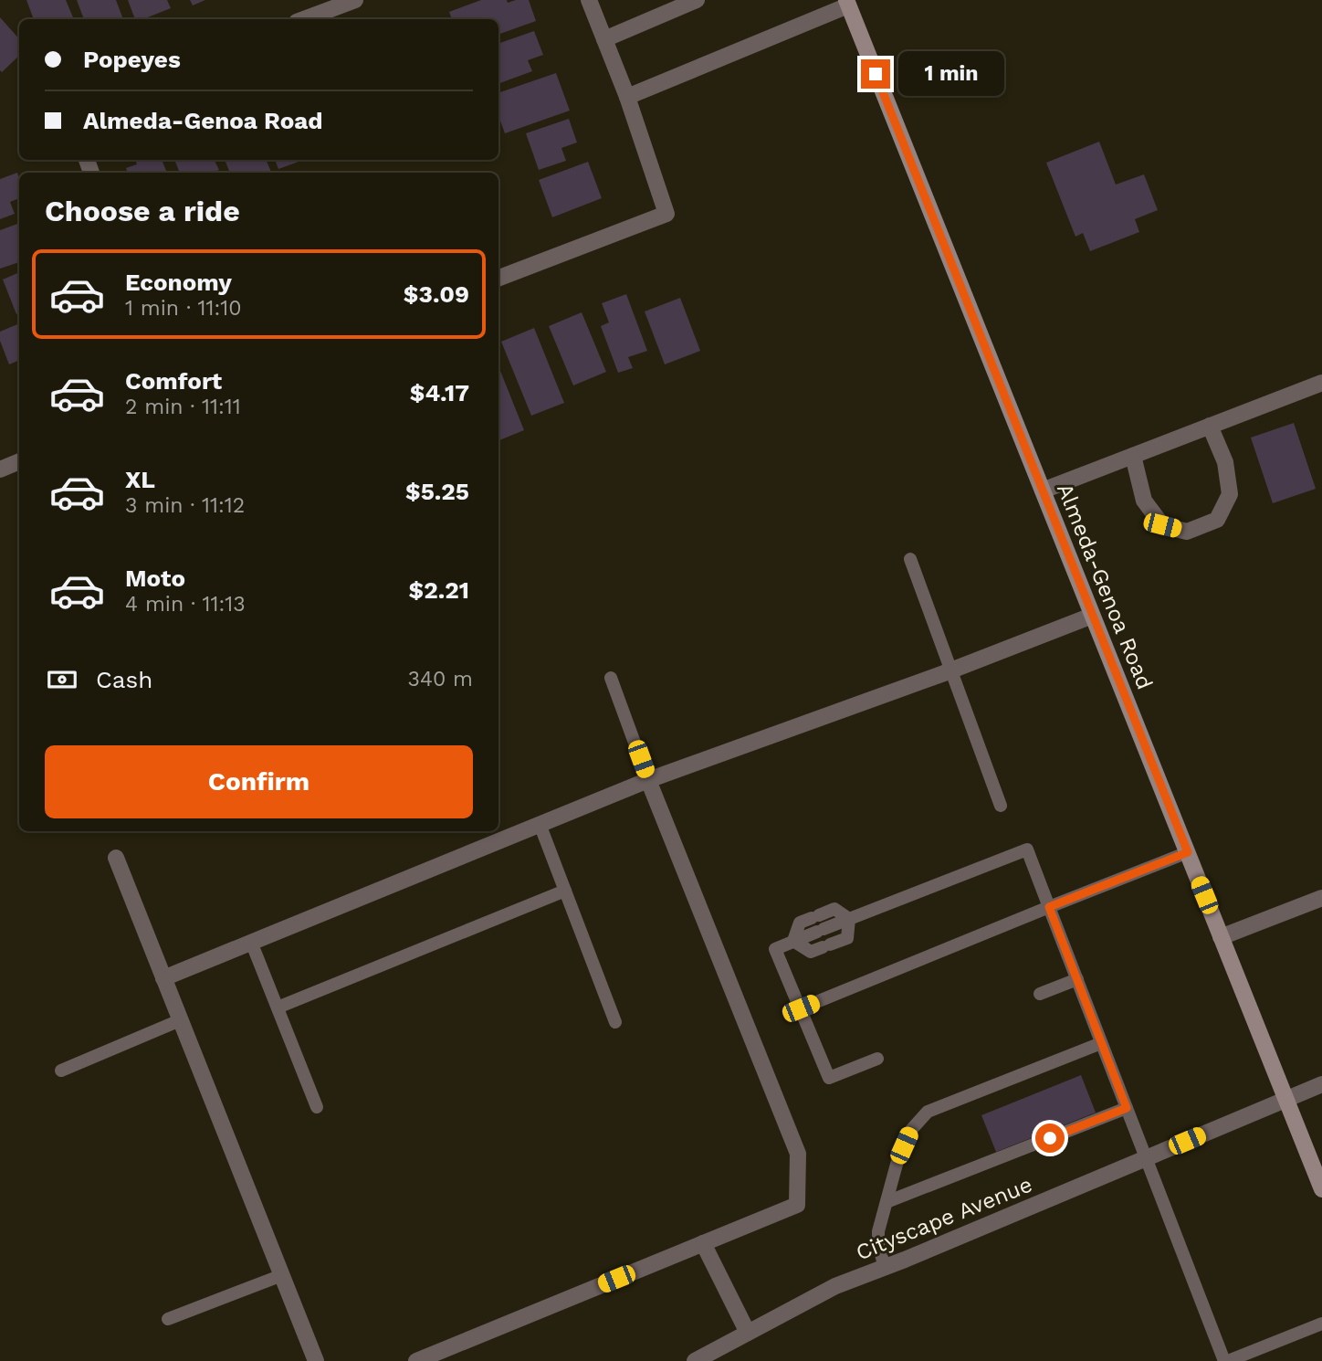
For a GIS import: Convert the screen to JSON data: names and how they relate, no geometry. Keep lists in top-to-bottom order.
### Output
{
  "streets": {
    "main road": ["Almeda-Genoa Road"],
    "street": ["Cityscape Avenue"]
  },
  "crossings": [
    ["Almeda-Genoa Road", "Cityscape Avenue"]
  ],
  "page": {
    "banner": ["Popeyes", "Almeda-Genoa Road"],
    "bubble": "1 min",
    "heading": "Choose a ride",
    "list": [
      {
        "name": "Economy",
        "note": "1 min · 11:10",
        "value": "$3.09"
      },
      {
        "name": "Comfort",
        "note": "2 min · 11:11",
        "value": "$4.17"
      },
      {
        "name": "XL",
        "note": "3 min · 11:12",
        "value": "$5.25"
      },
      {
        "name": "Moto",
        "note": "4 min · 11:13",
        "value": "$2.21"
      }
    ],
    "pay": ["Cash", "340 m"],
    "buttons": "Confirm"
  }
}
